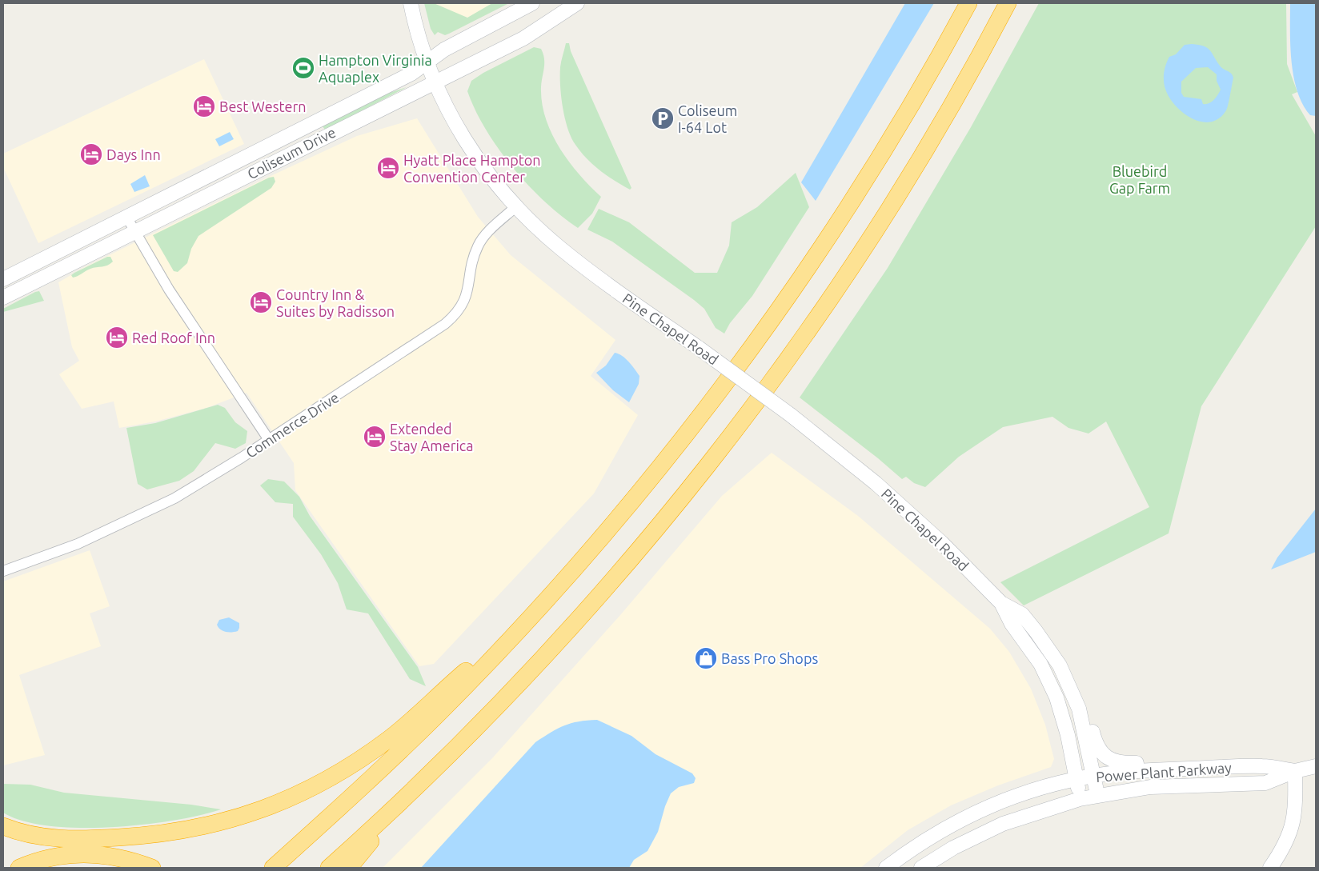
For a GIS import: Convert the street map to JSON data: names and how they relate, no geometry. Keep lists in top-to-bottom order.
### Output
{
  "streets": {
    "street": [
      "Coliseum Drive",
      "Pine Chapel Road",
      "Commerce Drive",
      "Power Plant Parkway"
    ]
  },
  "crossings": [
    ["Coliseum Drive", "Pine Chapel Road"],
    ["Pine Chapel Road", "Commerce Drive"],
    ["Pine Chapel Road", "Power Plant Parkway"]
  ],
  "parks": ["Bluebird Gap Farm"],
  "places": {
    "sports": ["Hampton Virginia Aquaplex"],
    "hotel": [
      "Best Western",
      "Days Inn",
      "Hyatt Place Hampton Convention Center",
      "Country Inn & Suites by Radisson",
      "Red Roof Inn",
      "Extended Stay America"
    ],
    "parking": ["Coliseum I-64 Lot"],
    "shop": ["Bass Pro Shops"]
  }
}
